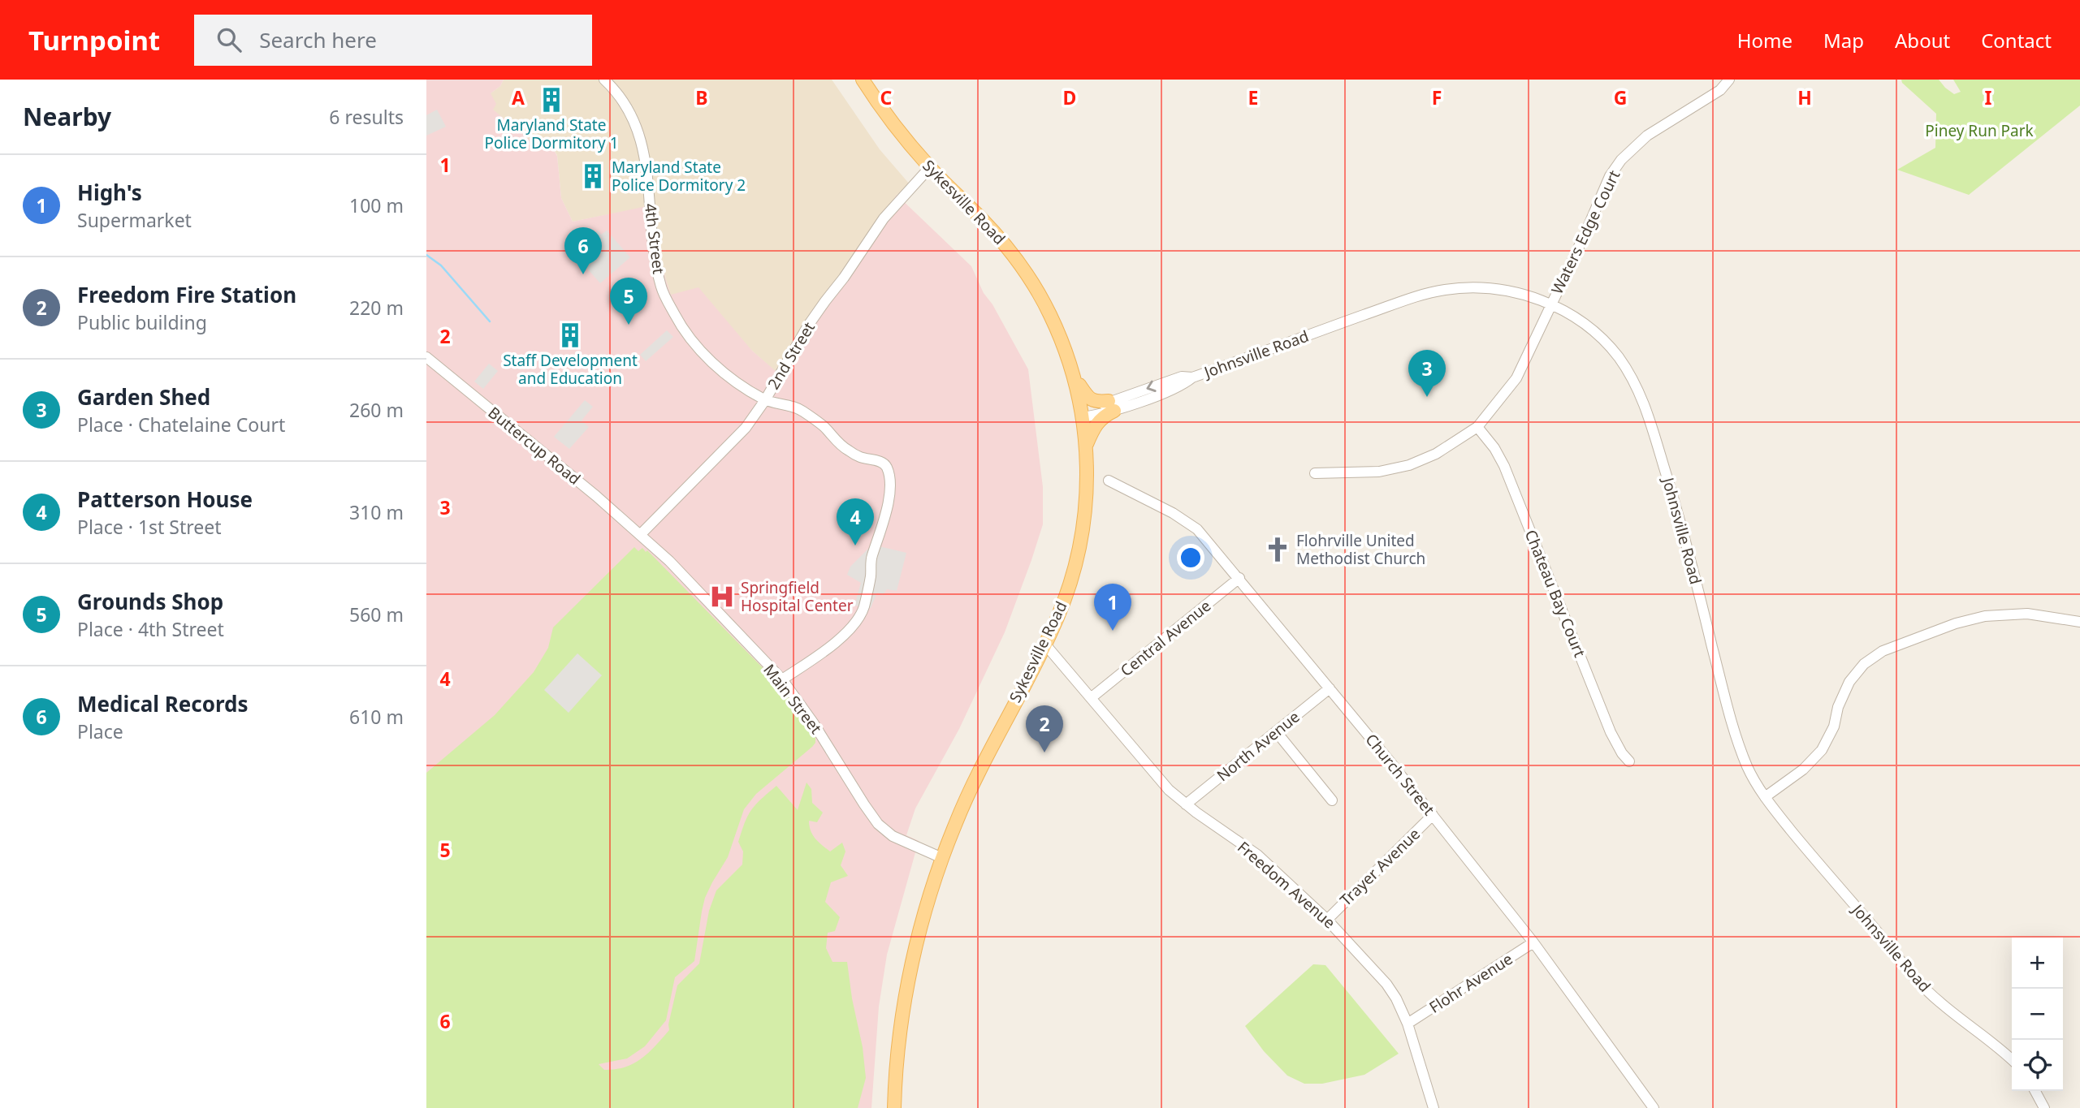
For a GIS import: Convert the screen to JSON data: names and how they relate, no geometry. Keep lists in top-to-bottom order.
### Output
{
  "streets": {
    "main road": ["Sykesville Road"],
    "street": [
      "Waters Edge Court",
      "4th Street",
      "Johnsville Road",
      "2nd Street",
      "Buttercup Road",
      "Chateau Bay Court",
      "Central Avenue",
      "Main Street",
      "North Avenue",
      "Church Street",
      "Trayer Avenue",
      "Freedom Avenue",
      "Flohr Avenue"
    ]
  },
  "crossings": [
    ["Sykesville Road", "Johnsville Road"],
    ["Sykesville Road", "2nd Street"],
    ["Sykesville Road", "Main Street"],
    ["Sykesville Road", "Freedom Avenue"],
    ["Waters Edge Court", "Johnsville Road"],
    ["Waters Edge Court", "Chateau Bay Court"],
    ["4th Street", "2nd Street"],
    ["4th Street", "Main Street"],
    ["2nd Street", "Buttercup Road"],
    ["2nd Street", "Main Street"],
    ["Buttercup Road", "Main Street"],
    ["Central Avenue", "Church Street"],
    ["Central Avenue", "Freedom Avenue"],
    ["North Avenue", "Church Street"],
    ["North Avenue", "Freedom Avenue"],
    ["Church Street", "Trayer Avenue"],
    ["Church Street", "Flohr Avenue"],
    ["Trayer Avenue", "Freedom Avenue"],
    ["Freedom Avenue", "Flohr Avenue"]
  ],
  "parks": ["Piney Run Park"],
  "places": {
    "building": ["Maryland State Police Dormitory 1", "Maryland State Police Dormitory 2", "Staff Development and Education"],
    "church": ["Flohrville United Methodist Church"],
    "hospital": ["Springfield Hospital Center"]
  },
  "page": {
    "header": "Turnpoint",
    "search": "Search here",
    "nav": [
      "Home",
      "Map",
      "About",
      "Contact"
    ],
    "heading": ["Nearby", "6 results"],
    "list": [
      {
        "mark": "1",
        "name": "High's",
        "note": "Supermarket",
        "value": "100 m"
      },
      {
        "mark": "2",
        "name": "Freedom Fire Station",
        "note": "Public building",
        "value": "220 m"
      },
      {
        "mark": "3",
        "name": "Garden Shed",
        "note": "Place · Chatelaine Court",
        "value": "260 m"
      },
      {
        "mark": "4",
        "name": "Patterson House",
        "note": "Place · 1st Street",
        "value": "310 m"
      },
      {
        "mark": "5",
        "name": "Grounds Shop",
        "note": "Place · 4th Street",
        "value": "560 m"
      },
      {
        "mark": "6",
        "name": "Medical Records",
        "note": "Place",
        "value": "610 m"
      }
    ],
    "pins": [
      "6",
      "5",
      "3",
      "4",
      "1",
      "2"
    ],
    "map_buttons": ["+", "−"]
  },
  "grid": {
    "columns": [
      "A",
      "B",
      "C",
      "D",
      "E",
      "F",
      "G",
      "H",
      "I"
    ],
    "rows": [
      "1",
      "2",
      "3",
      "4",
      "5",
      "6"
    ]
  }
}
